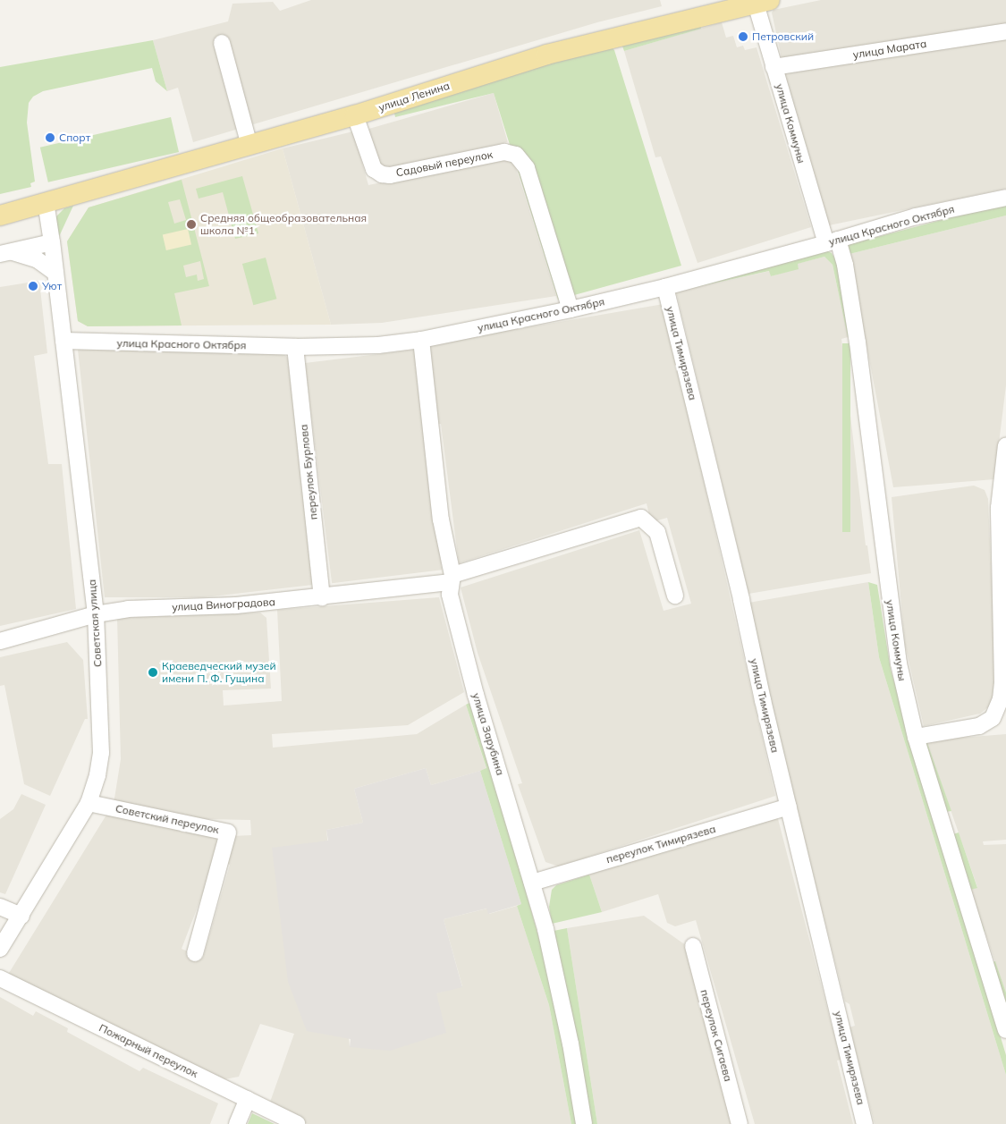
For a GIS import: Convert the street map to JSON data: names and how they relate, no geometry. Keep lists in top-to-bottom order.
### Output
{
  "streets": {
    "main road": ["улица Ленина"],
    "street": [
      "улица Марата",
      "улица Коммуны",
      "Садовый переулок",
      "улица Красного Октября",
      "улица Тимирязева",
      "переулок Бурлова",
      "улица Виноградова",
      "Советская улица",
      "улица Зарубина",
      "Советский переулок",
      "переулок Тимирязева",
      "переулок Сигаева",
      "Пожарный переулок"
    ]
  },
  "crossings": [
    ["улица Марата", "улица Коммуны"],
    ["улица Ленина", "улица Коммуны"],
    ["улица Ленина", "Садовый переулок"],
    ["улица Ленина", "Советская улица"],
    ["улица Коммуны", "улица Красного Октября"],
    ["Садовый переулок", "улица Красного Октября"],
    ["улица Красного Октября", "улица Тимирязева"],
    ["улица Красного Октября", "переулок Бурлова"],
    ["улица Красного Октября", "Советская улица"],
    ["улица Красного Октября", "улица Зарубина"],
    ["улица Тимирязева", "переулок Тимирязева"],
    ["переулок Бурлова", "улица Виноградова"],
    ["улица Виноградова", "Советская улица"],
    ["улица Виноградова", "улица Зарубина"],
    ["Советская улица", "Советский переулок"],
    ["улица Зарубина", "переулок Тимирязева"]
  ],
  "places": [
    "Петровский",
    "Спорт",
    "Средняя общеобразовательная школа №1",
    "Уют",
    "Краеведческий музей имени П. Ф. Гущина"
  ]
}
